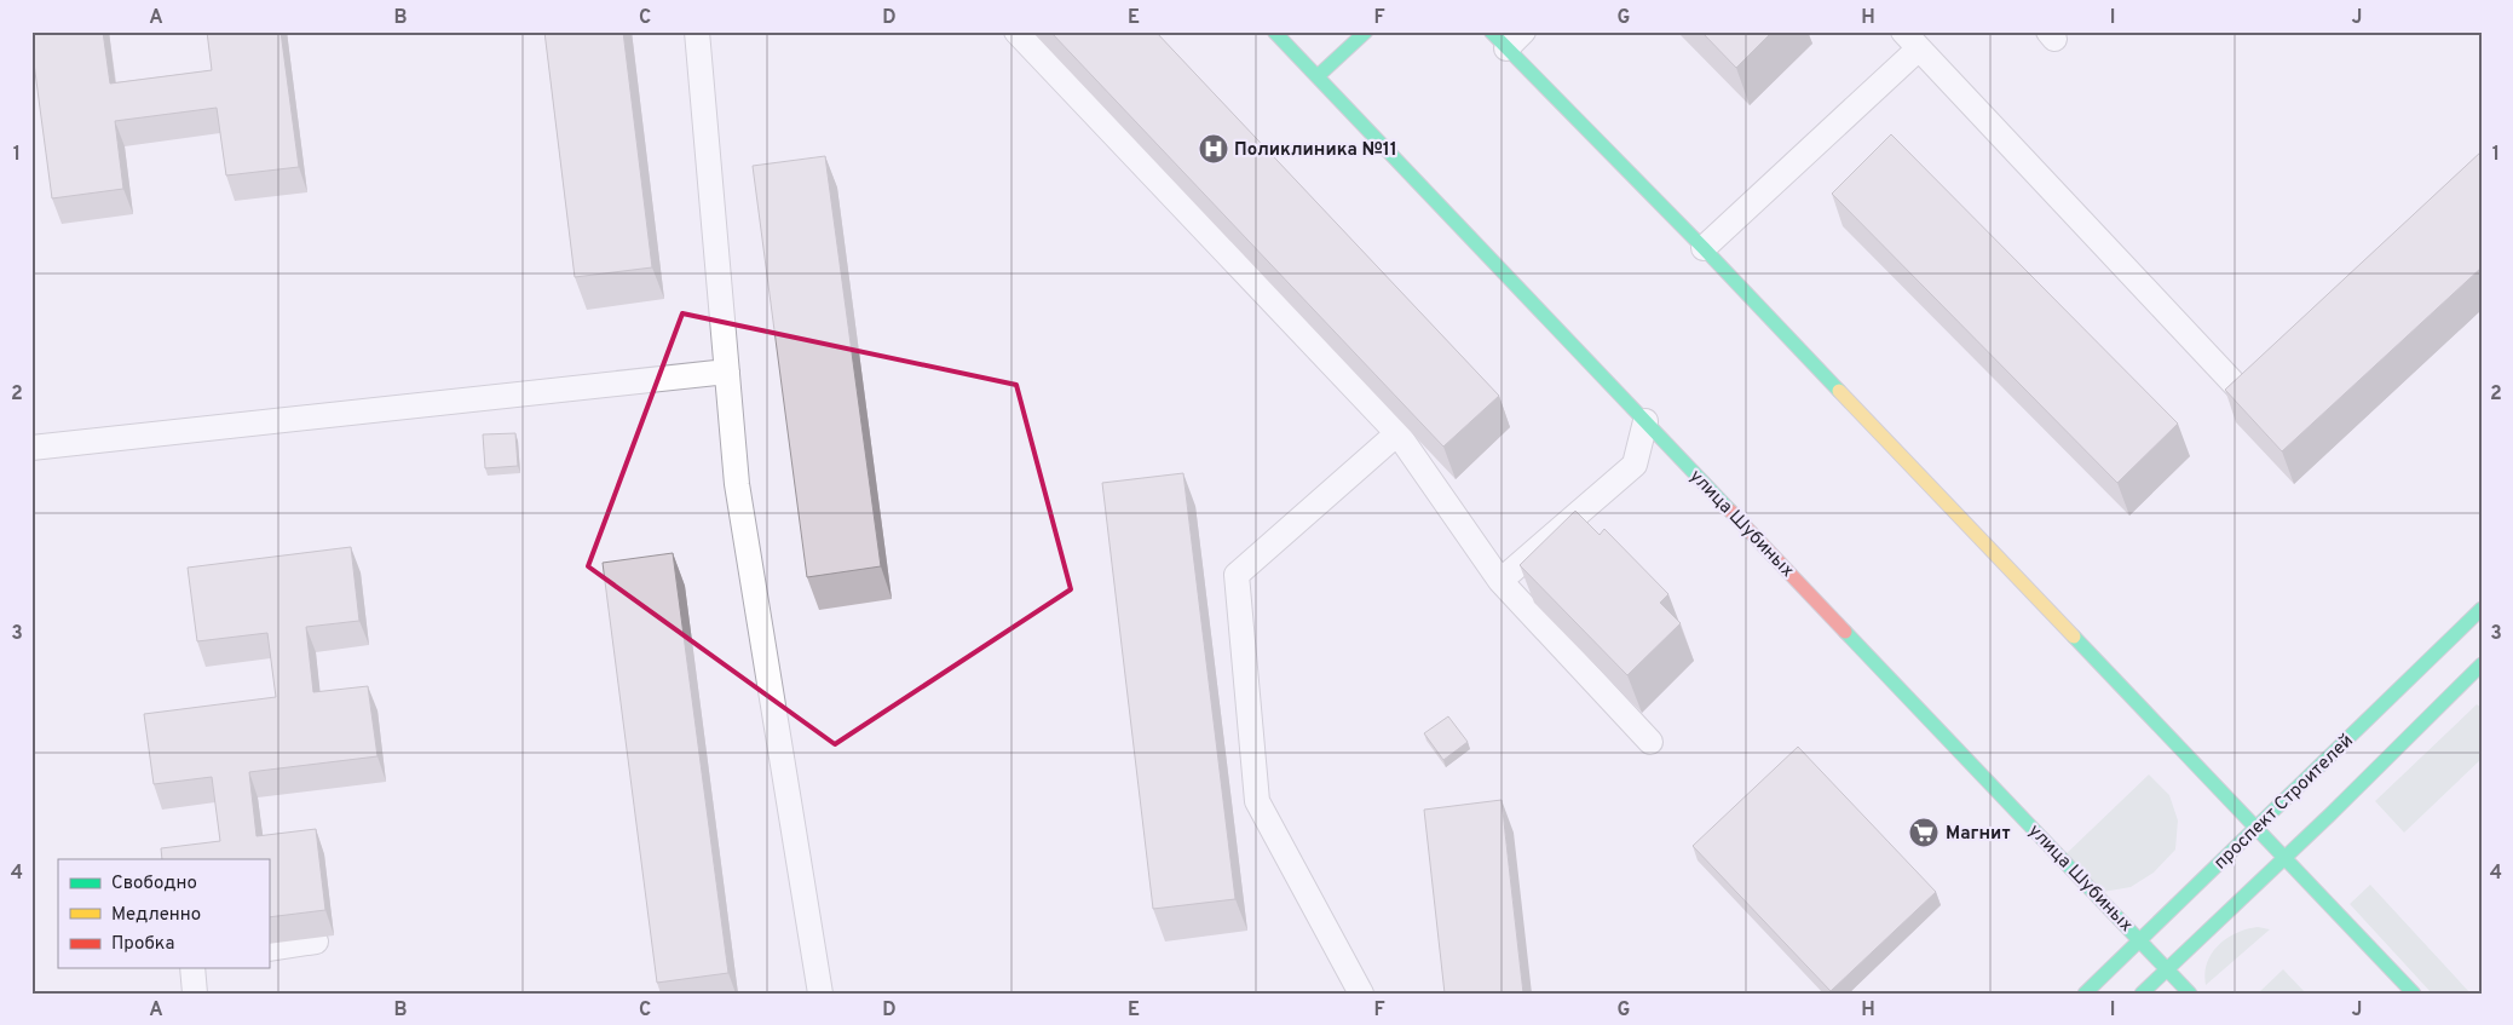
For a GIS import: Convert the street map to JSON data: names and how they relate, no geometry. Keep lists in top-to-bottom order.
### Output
{
  "streets": {
    "main road": ["улица Шубиных", "проспект Строителей"]
  },
  "crossings": [
    ["улица Шубиных", "проспект Строителей"]
  ],
  "places": {
    "hospital": ["Поликлиника №11"],
    "supermarket": ["Магнит"]
  },
  "legend": ["Свободно", "Медленно", "Пробка"],
  "grid": {
    "columns": [
      "A",
      "B",
      "C",
      "D",
      "E",
      "F",
      "G",
      "H",
      "I",
      "J"
    ],
    "rows": [
      "1",
      "2",
      "3",
      "4"
    ]
  }
}
